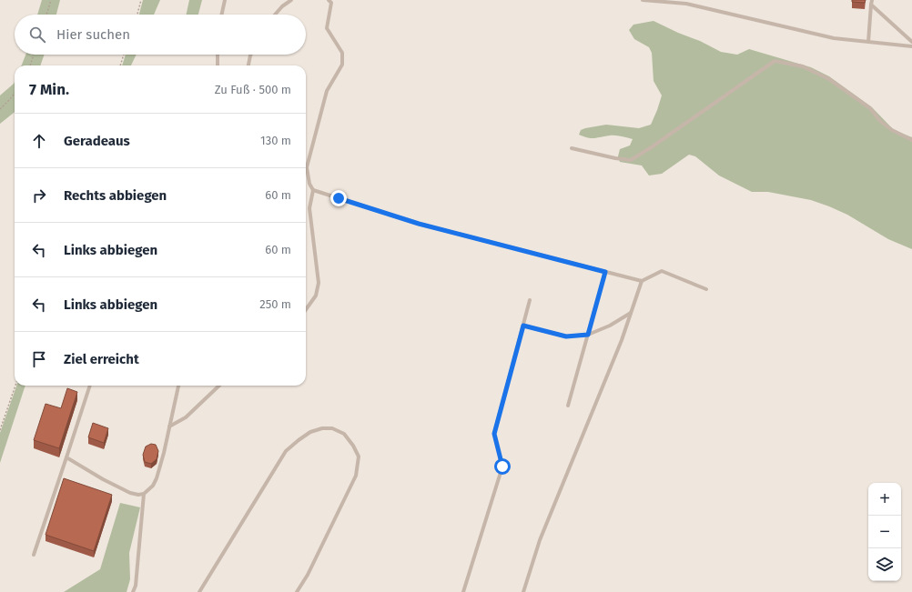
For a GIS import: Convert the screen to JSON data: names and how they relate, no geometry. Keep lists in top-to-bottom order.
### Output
{
  "page": {
    "search": "Hier suchen",
    "heading": ["7 Min.", "Zu Fuß · 500 m"],
    "list": [
      ["Geradeaus", "130 m"],
      ["Rechts abbiegen", "60 m"],
      ["Links abbiegen", "60 m"],
      ["Links abbiegen", "250 m"],
      "Ziel erreicht"
    ],
    "map_buttons": ["+", "−"]
  }
}
